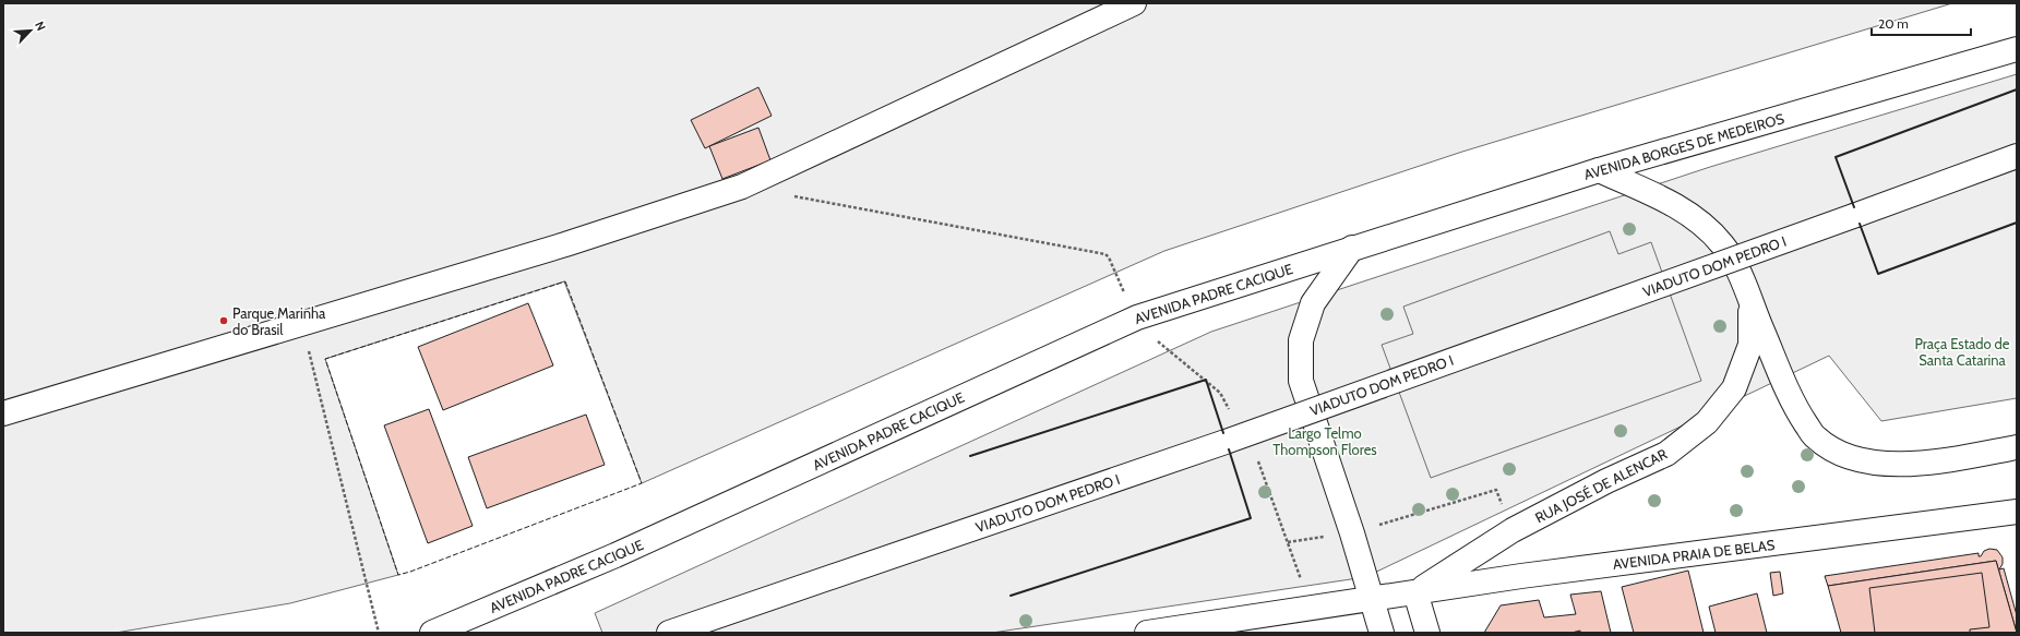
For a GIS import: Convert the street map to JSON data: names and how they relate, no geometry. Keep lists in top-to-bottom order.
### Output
{
  "streets": {
    "main road": [
      "AVENIDA BORGES DE MEDEIROS",
      "VIADUTO DOM PEDRO I",
      "AVENIDA PADRE CACIQUE",
      "RUA JOSÉ DE ALENCAR",
      "AVENIDA PRAIA DE BELAS"
    ]
  },
  "crossings": [
    ["AVENIDA BORGES DE MEDEIROS", "AVENIDA PADRE CACIQUE"],
    ["RUA JOSÉ DE ALENCAR", "AVENIDA PRAIA DE BELAS"]
  ],
  "parks": ["Praça Estado de Santa Catarina", "Largo Telmo Thompson Flores"],
  "places": ["Parque Marinha do Brasil"],
  "scale_bar": "20 m",
  "north": "top right"
}
